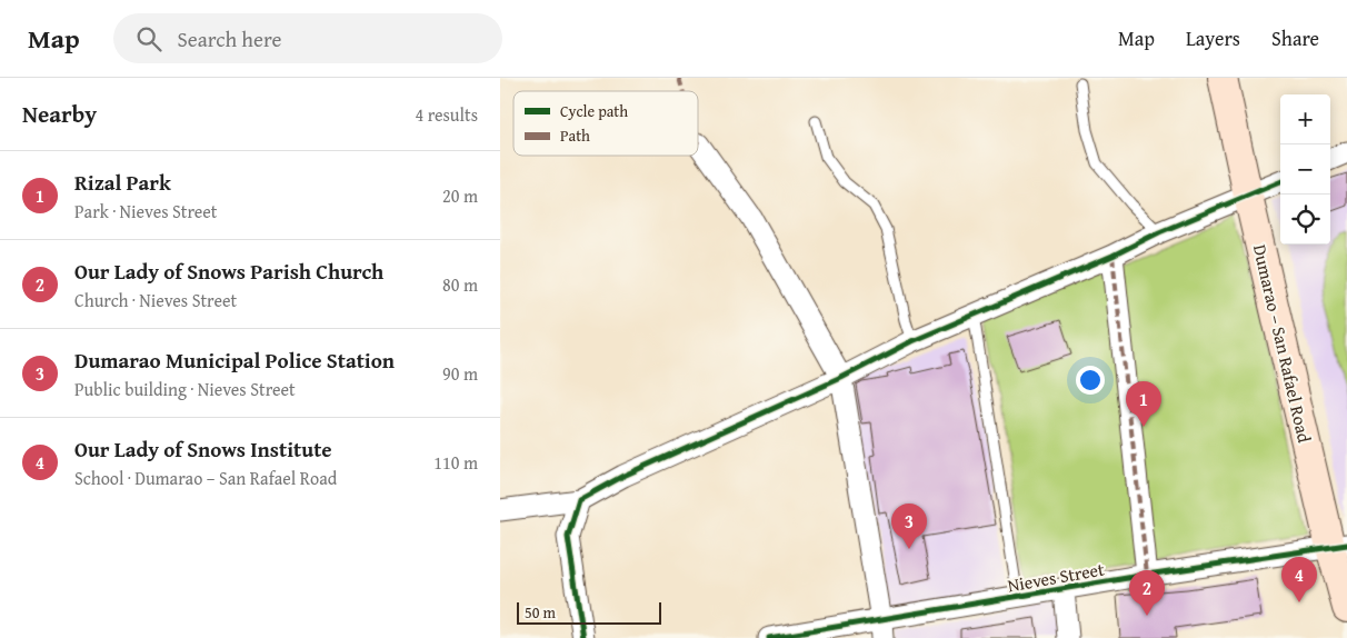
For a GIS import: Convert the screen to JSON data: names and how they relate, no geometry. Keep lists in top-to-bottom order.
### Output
{
  "streets": {
    "main road": ["Dumarao – San Rafael Road"],
    "street": ["Nieves Street"]
  },
  "crossings": [
    ["Dumarao – San Rafael Road", "Nieves Street"]
  ],
  "legend": ["Cycle path", "Path"],
  "scale_bar": "50 m",
  "page": {
    "header": "Map",
    "search": "Search here",
    "nav": ["Map", "Layers", "Share"],
    "heading": ["Nearby", "4 results"],
    "map_buttons": ["+", "−"],
    "list": [
      {
        "mark": "1",
        "name": "Rizal Park",
        "note": "Park · Nieves Street",
        "value": "20 m"
      },
      {
        "mark": "2",
        "name": "Our Lady of Snows Parish Church",
        "note": "Church · Nieves Street",
        "value": "80 m"
      },
      {
        "mark": "3",
        "name": "Dumarao Municipal Police Station",
        "note": "Public building · Nieves Street",
        "value": "90 m"
      },
      {
        "mark": "4",
        "name": "Our Lady of Snows Institute",
        "note": "School · Dumarao – San Rafael Road",
        "value": "110 m"
      }
    ],
    "pins": [
      "1",
      "3",
      "4",
      "2"
    ],
    "scale": "50 m"
  }
}
